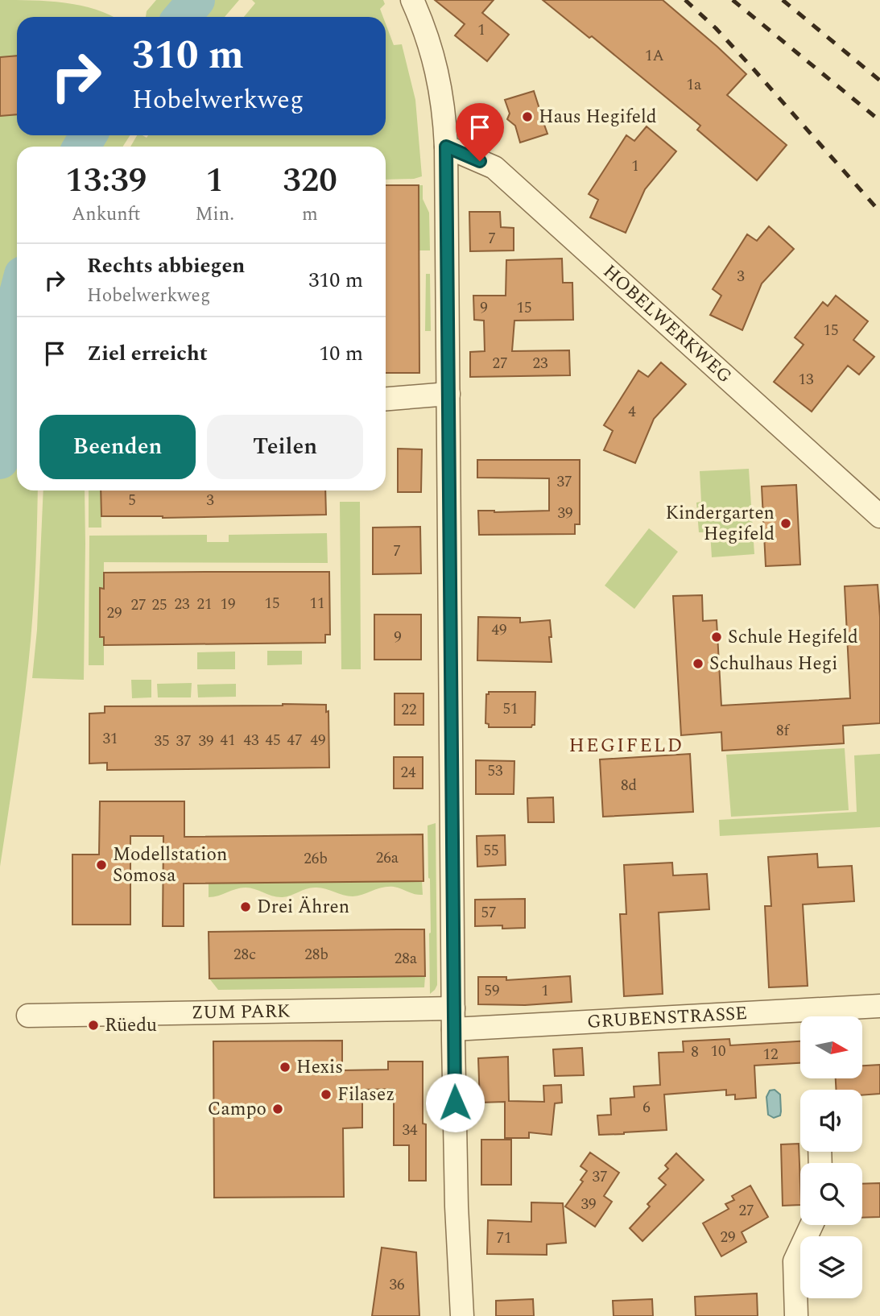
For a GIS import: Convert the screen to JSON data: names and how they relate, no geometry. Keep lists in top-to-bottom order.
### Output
{
  "streets": {
    "street": ["HOBELWERKWEG", "ZUM PARK", "GRUBENSTRASSE"]
  },
  "crossings": [
    ["ZUM PARK", "GRUBENSTRASSE"]
  ],
  "districts": ["HEGIFELD"],
  "places": [
    "Haus Hegifeld",
    "Kindergarten Hegifeld",
    "Schule Hegifeld",
    "Schulhaus Hegi",
    "Modellstation Somosa",
    "Drei Ähren",
    "Rüedu",
    "Hexis",
    "Filasez",
    "Campo"
  ],
  "house_numbers": [
    "1",
    "1A",
    "1a",
    "1",
    "7",
    "3",
    "9",
    "15",
    "15",
    "27",
    "23",
    "13",
    "4",
    "37",
    "5",
    "3",
    "39",
    "7",
    "15",
    "11",
    "23",
    "21",
    "19",
    "27",
    "25",
    "29",
    "49",
    "9",
    "51",
    "22",
    "8f",
    "31",
    "41",
    "43",
    "45",
    "47",
    "49",
    "35",
    "37",
    "39",
    "53",
    "24",
    "8d",
    "55",
    "26a",
    "26b",
    "57",
    "28c",
    "28b",
    "28a",
    "59",
    "1",
    "10",
    "8",
    "12",
    "6",
    "34",
    "37",
    "39",
    "27",
    "29",
    "71",
    "36"
  ],
  "north": "right",
  "page": {
    "turn": ["310 m", "Hobelwerkweg"],
    "eta": [
      "13:39",
      "Ankunft",
      "1",
      "Min.",
      "320",
      "m"
    ],
    "list": [
      {
        "name": "Rechts abbiegen",
        "note": "Hobelwerkweg",
        "value": "310 m"
      },
      {
        "name": "Ziel erreicht",
        "value": "10 m"
      }
    ],
    "buttons": ["Beenden", "Teilen"]
  }
}
